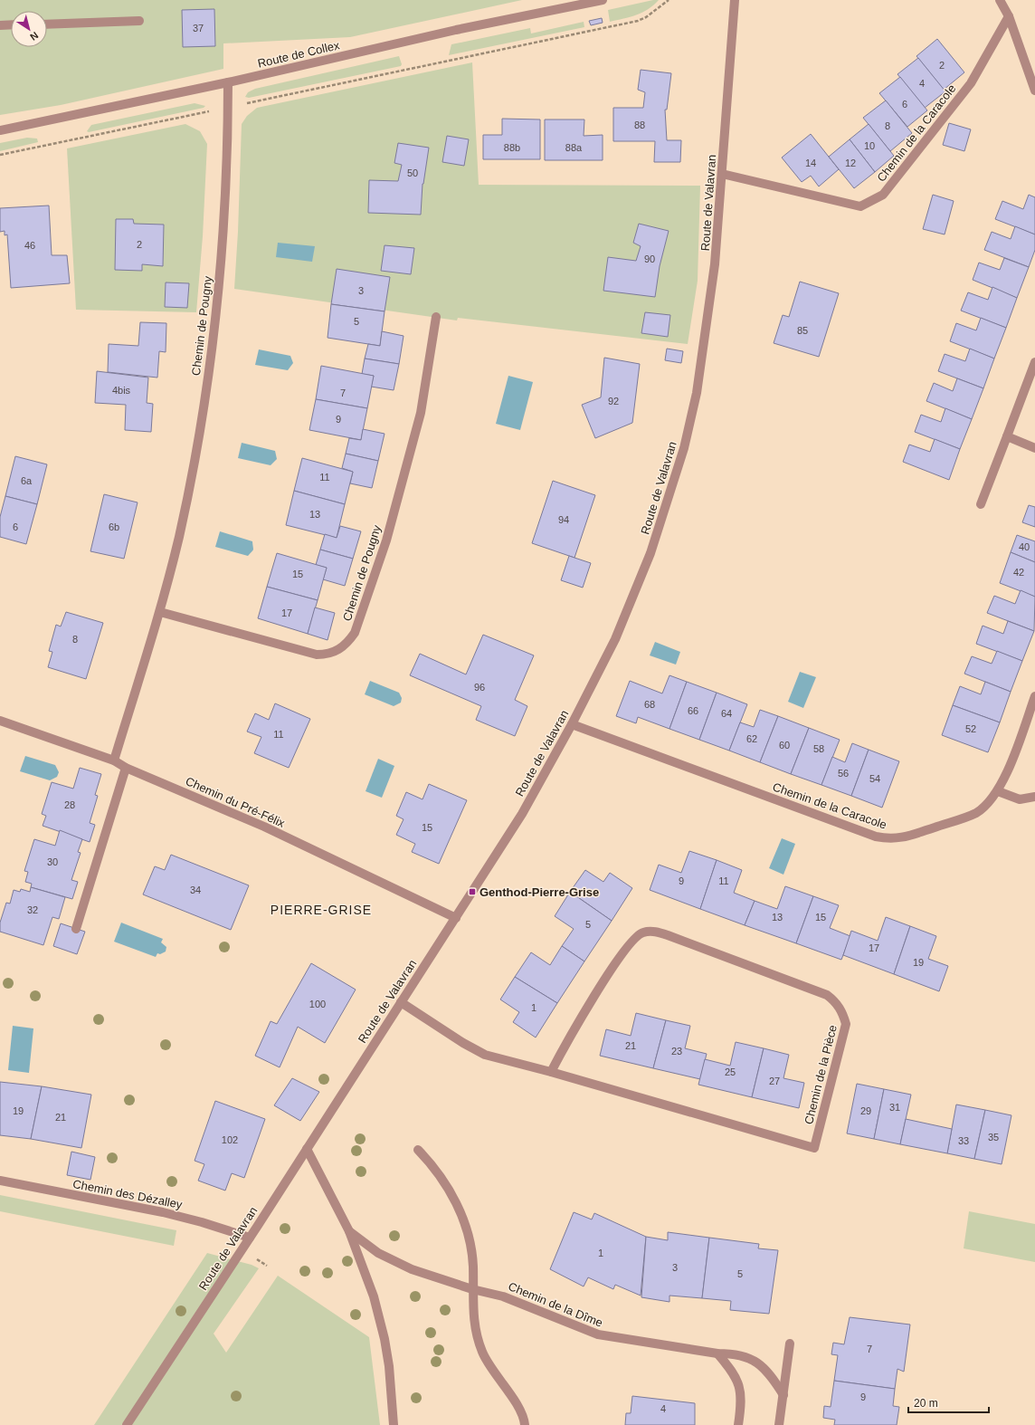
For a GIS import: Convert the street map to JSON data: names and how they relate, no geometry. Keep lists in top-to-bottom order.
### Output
{
  "streets": {
    "street": [
      "Route de Collex",
      "Chemin de la Caracole",
      "Route de Valavran",
      "Chemin de Pougny",
      "Chemin du Pré-Félix",
      "Chemin de la Pièce",
      "Chemin des Dézalley",
      "Chemin de la Dîme"
    ]
  },
  "crossings": [
    ["Route de Collex", "Chemin de Pougny"],
    ["Chemin de la Caracole", "Route de Valavran"],
    ["Route de Valavran", "Chemin du Pré-Félix"],
    ["Route de Valavran", "Chemin de la Pièce"],
    ["Route de Valavran", "Chemin des Dézalley"],
    ["Route de Valavran", "Chemin de la Dîme"],
    ["Chemin de Pougny", "Chemin du Pré-Félix"]
  ],
  "districts": ["PIERRE-GRISE"],
  "places": {
    "transit": ["Genthod-Pierre-Grise"]
  },
  "house_numbers": [
    "37",
    "2",
    "4",
    "6",
    "88",
    "8",
    "10",
    "88b",
    "88a",
    "14",
    "12",
    "50",
    "2",
    "46",
    "90",
    "3",
    "5",
    "85",
    "4bis",
    "7",
    "92",
    "9",
    "11",
    "6a",
    "13",
    "94",
    "6",
    "6b",
    "40",
    "42",
    "15",
    "17",
    "8",
    "96",
    "68",
    "66",
    "64",
    "52",
    "11",
    "62",
    "60",
    "58",
    "56",
    "54",
    "28",
    "15",
    "30",
    "9",
    "11",
    "34",
    "32",
    "13",
    "15",
    "5",
    "17",
    "19",
    "100",
    "1",
    "21",
    "23",
    "25",
    "27",
    "31",
    "19",
    "29",
    "21",
    "35",
    "102",
    "33",
    "1",
    "3",
    "5",
    "7",
    "9",
    "4"
  ],
  "scale_bar": "20 m",
  "north": "bottom right"
}
